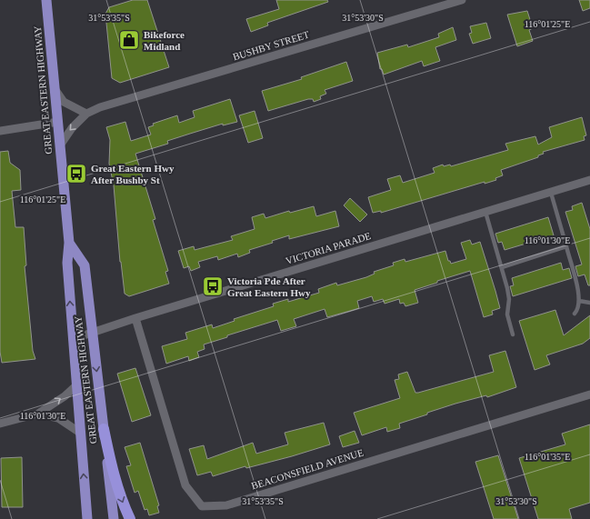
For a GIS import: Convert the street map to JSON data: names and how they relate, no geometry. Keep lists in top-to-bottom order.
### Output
{
  "streets": {
    "highway": ["GREAT EASTERN HIGHWAY"],
    "street": ["BUSHBY STREET", "VICTORIA PARADE", "BEACONSFIELD AVENUE"]
  },
  "crossings": [
    ["BUSHBY STREET", "GREAT EASTERN HIGHWAY"],
    ["GREAT EASTERN HIGHWAY", "VICTORIA PARADE"],
    ["VICTORIA PARADE", "BEACONSFIELD AVENUE"]
  ],
  "places": {
    "shop": ["Bikeforce Midland"],
    "bus stop": ["Great Eastern Hwy After Bushby St", "Victoria Pde After Great Eastern Hwy"]
  },
  "coordinates": [
    "31°53'35\"S",
    "31°53'30\"S",
    "116°01'25\"E",
    "116°01'30\"E",
    "116°01'35\"E"
  ]
}
